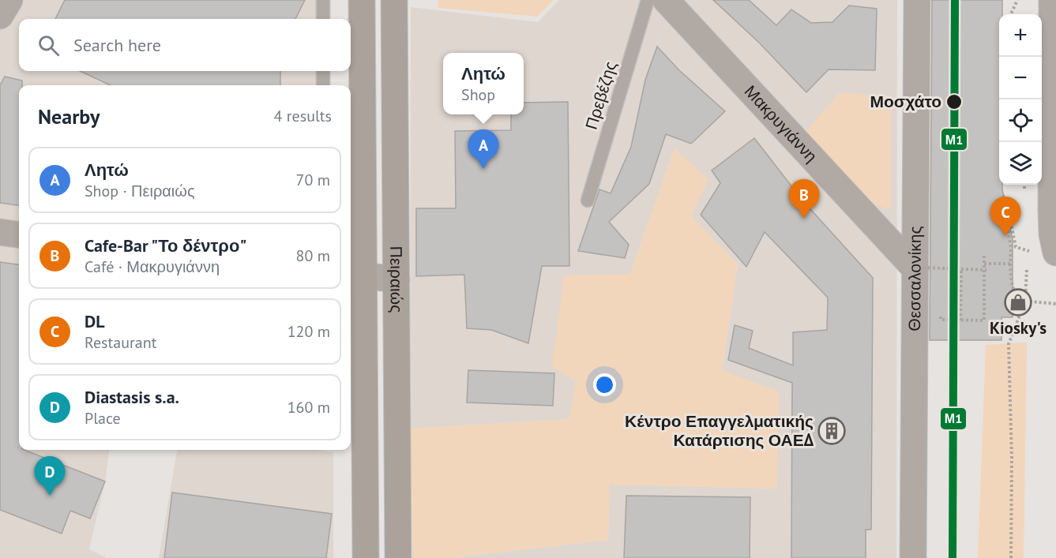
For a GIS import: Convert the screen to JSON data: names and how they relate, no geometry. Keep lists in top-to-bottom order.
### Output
{
  "streets": {
    "main road": ["Πειραιώς"],
    "street": ["Μακρυγιάννη", "Θεσσαλονίκης"],
    "lane": ["Πρεβέζης"]
  },
  "crossings": [
    ["Μακρυγιάννη", "Θεσσαλονίκης"]
  ],
  "places": {
    "other": ["Μοσχάτο"],
    "shop": ["Kiosky's"],
    "building": ["Κέντρο Επαγγελματικής Κατάρτισης ΟΑΕΔ"]
  },
  "lines": ["transit line Μ1"],
  "page": {
    "map_buttons": ["+", "−"],
    "search": "Search here",
    "popup": ["Λητώ", "Shop"],
    "heading": ["Nearby", "4 results"],
    "pins": [
      "A",
      "B",
      "C",
      "D"
    ],
    "list": [
      {
        "mark": "A",
        "name": "Λητώ",
        "note": "Shop · Πειραιώς",
        "value": "70 m"
      },
      {
        "mark": "B",
        "name": "Cafe-Bar \"Το δέντρο\"",
        "note": "Café · Μακρυγιάννη",
        "value": "80 m"
      },
      {
        "mark": "C",
        "name": "DL",
        "note": "Restaurant",
        "value": "120 m"
      },
      {
        "mark": "D",
        "name": "Diastasis s.a.",
        "note": "Place",
        "value": "160 m"
      }
    ]
  }
}
